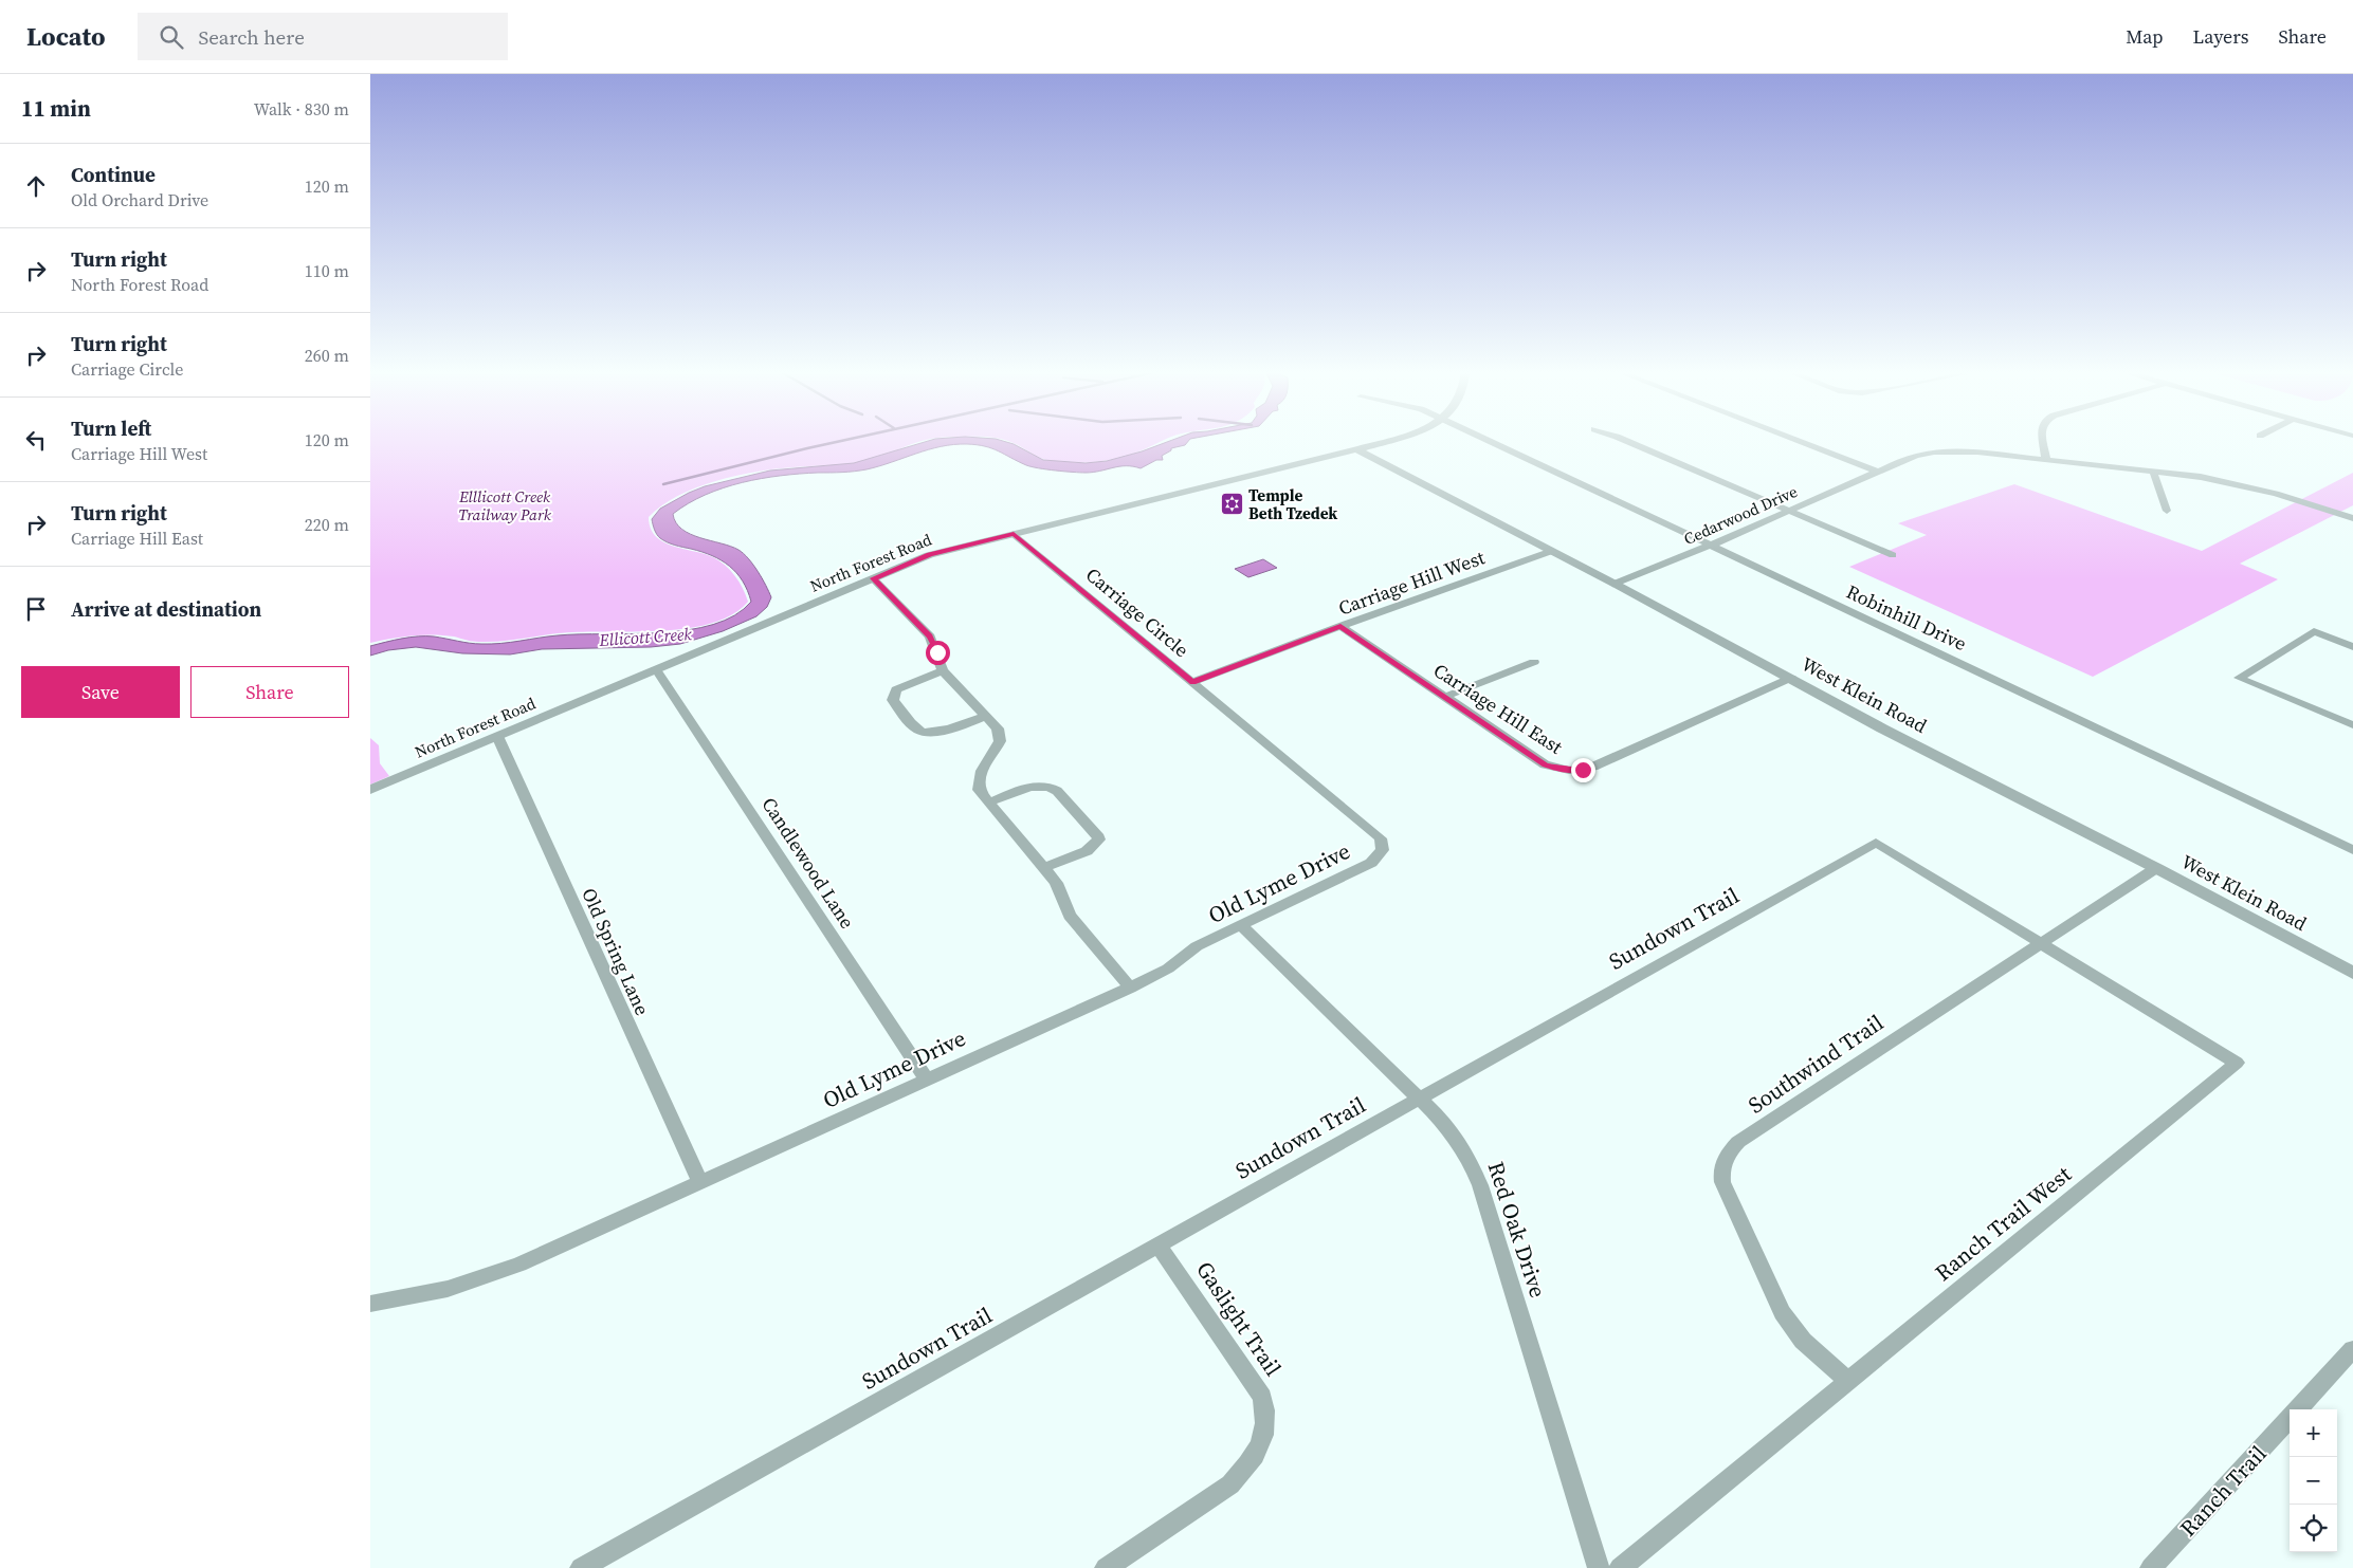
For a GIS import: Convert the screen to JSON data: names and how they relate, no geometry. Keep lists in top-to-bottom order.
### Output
{
  "streets": {
    "street": [
      "Cedarwood Drive",
      "North Forest Road",
      "Carriage Hill West",
      "Carriage Circle",
      "Robinhill Drive",
      "West Klein Road",
      "Carriage Hill East",
      "Candlewood Lane",
      "Old Lyme Drive",
      "Sundown Trail",
      "Old Spring Lane",
      "Southwind Trail",
      "Ranch Trail West",
      "Red Oak Drive",
      "Gaslight Trail",
      "Ranch Trail"
    ]
  },
  "crossings": [
    ["Cedarwood Drive", "Robinhill Drive"],
    ["Cedarwood Drive", "West Klein Road"],
    ["North Forest Road", "Carriage Circle"],
    ["North Forest Road", "West Klein Road"],
    ["North Forest Road", "Candlewood Lane"],
    ["North Forest Road", "Old Spring Lane"],
    ["Carriage Hill West", "Carriage Circle"],
    ["Carriage Hill West", "West Klein Road"],
    ["Carriage Hill West", "Carriage Hill East"],
    ["Carriage Circle", "Old Lyme Drive"],
    ["West Klein Road", "Carriage Hill East"],
    ["West Klein Road", "Southwind Trail"],
    ["Candlewood Lane", "Old Lyme Drive"],
    ["Old Lyme Drive", "Old Spring Lane"],
    ["Old Lyme Drive", "Red Oak Drive"],
    ["Sundown Trail", "Southwind Trail"],
    ["Sundown Trail", "Ranch Trail West"],
    ["Sundown Trail", "Red Oak Drive"],
    ["Sundown Trail", "Gaslight Trail"],
    ["Southwind Trail", "Ranch Trail West"]
  ],
  "water": ["Ellicott Creek"],
  "parks": ["Elllicott Creek Trailway Park"],
  "places": {
    "synagogue": ["Temple Beth Tzedek"]
  },
  "page": {
    "header": "Locato",
    "search": "Search here",
    "nav": ["Map", "Layers", "Share"],
    "heading": ["11 min", "Walk · 830 m"],
    "list": [
      ["Continue", "Old Orchard Drive", "120 m"],
      ["Turn right", "North Forest Road", "110 m"],
      ["Turn right", "Carriage Circle", "260 m"],
      ["Turn left", "Carriage Hill West", "120 m"],
      ["Turn right", "Carriage Hill East", "220 m"],
      "Arrive at destination"
    ],
    "buttons": ["Save", "Share"],
    "map_buttons": ["+", "−"]
  }
}
